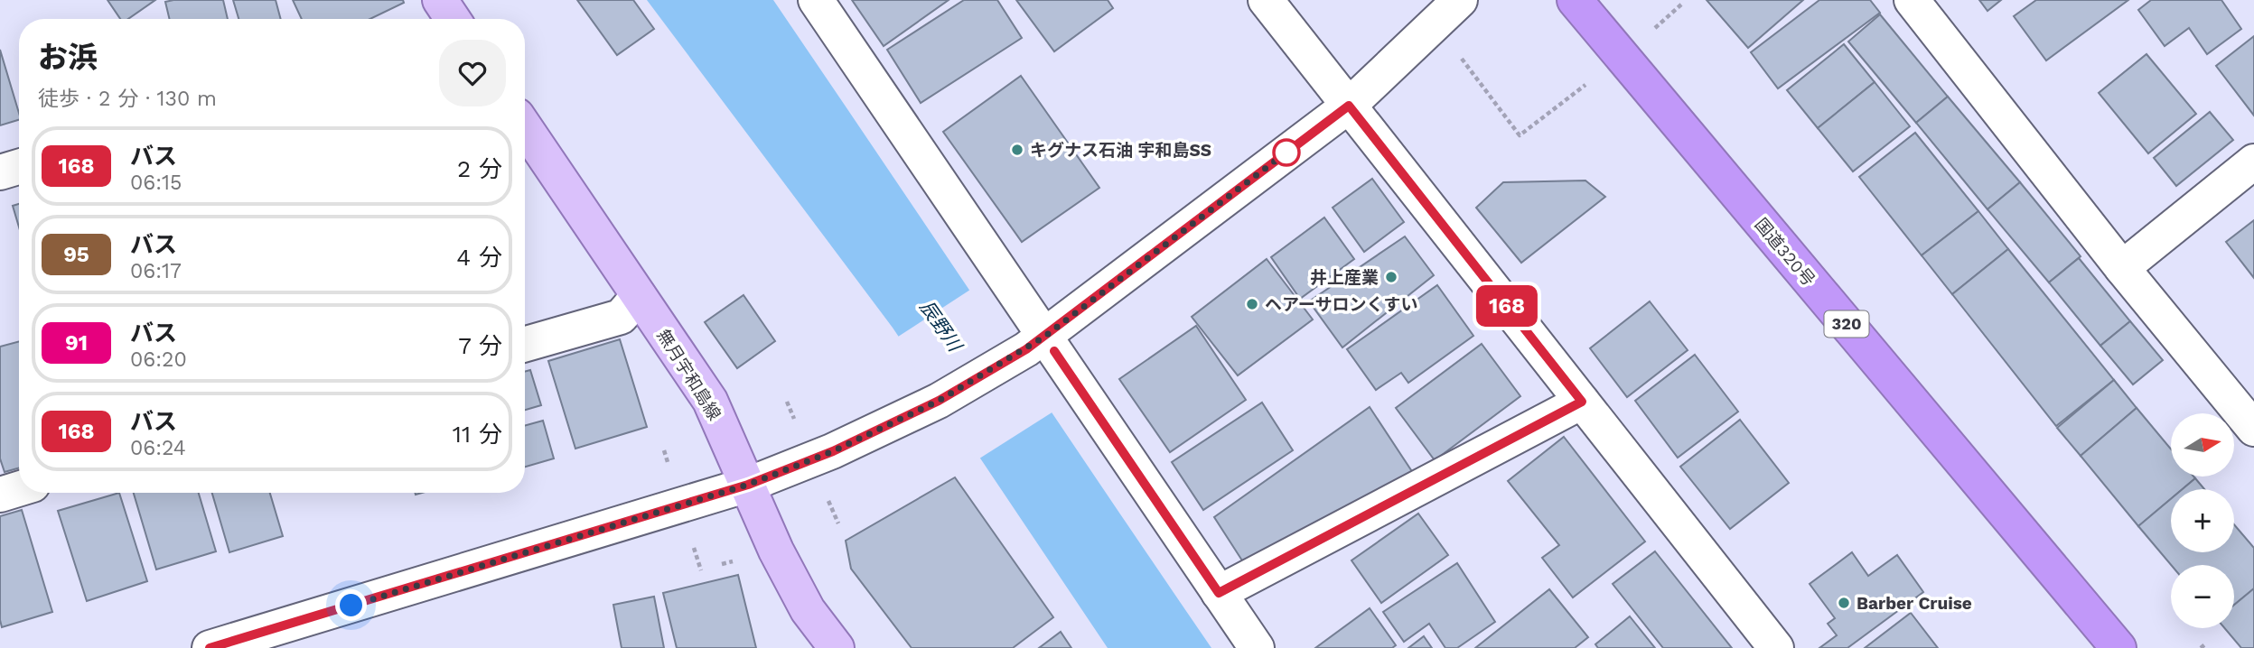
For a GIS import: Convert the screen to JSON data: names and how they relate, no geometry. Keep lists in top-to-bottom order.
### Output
{
  "streets": {
    "highway": ["国道320号", "320"],
    "main road": ["無月宇和島線"]
  },
  "water": ["辰野川"],
  "places": [
    "キグナス石油 宇和島SS",
    "井上産業",
    "ヘアーサロンくすい",
    "Barber Cruise"
  ],
  "lines": ["bus line 168"],
  "north": "right",
  "page": {
    "on_map": "168",
    "heading": ["お浜", "徒歩 · 2 分 · 130 m"],
    "list": [
      {
        "mark": "168",
        "name": "バス",
        "note": "06:15",
        "value": "2 分"
      },
      {
        "mark": "95",
        "name": "バス",
        "note": "06:17",
        "value": "4 分"
      },
      {
        "mark": "91",
        "name": "バス",
        "note": "06:20",
        "value": "7 分"
      },
      {
        "mark": "168",
        "name": "バス",
        "note": "06:24",
        "value": "11 分"
      }
    ],
    "map_buttons": ["+", "−"]
  }
}
